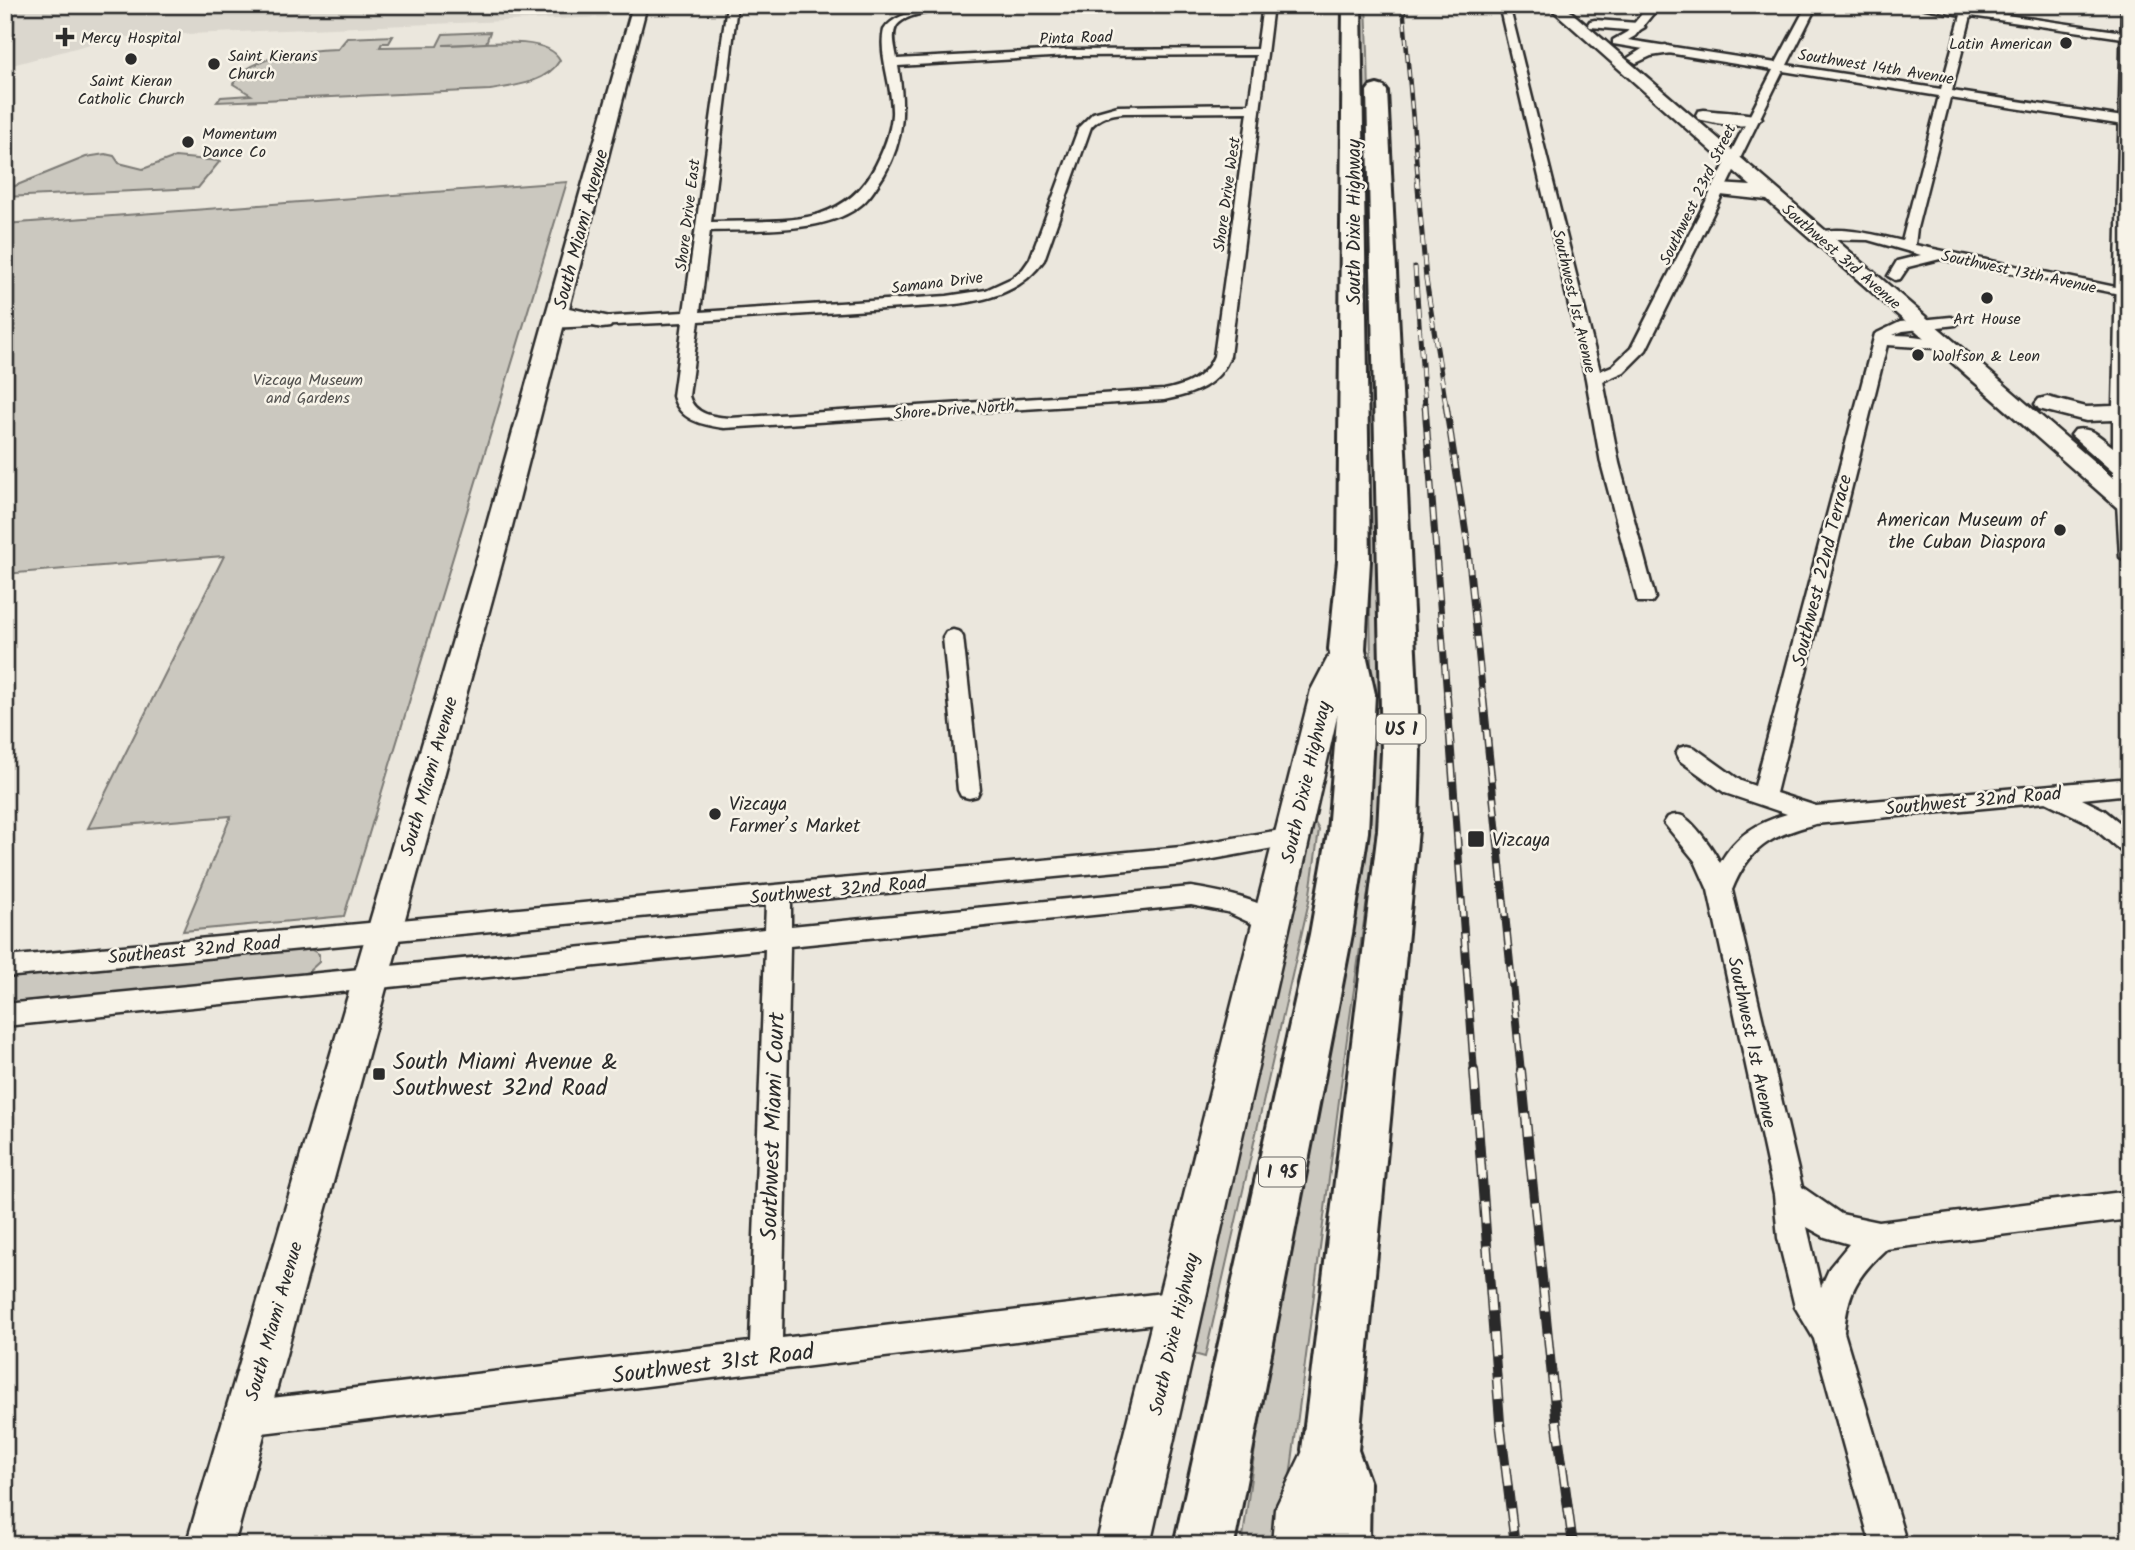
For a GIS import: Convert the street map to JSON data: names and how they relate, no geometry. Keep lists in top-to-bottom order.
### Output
{
  "streets": {
    "highway": ["South Dixie Highway", "US 1", "I 95"],
    "main road": ["South Miami Avenue", "Southwest 3rd Avenue"],
    "street": [
      "Pinta Road",
      "Southwest 14th Avenue",
      "Shore Drive West",
      "Southwest 23rd Street",
      "Shore Drive East",
      "Southwest 13th Avenue",
      "Samana Drive",
      "Southwest 1st Avenue",
      "Shore Drive North",
      "Southwest 22nd Terrace",
      "Southwest 32nd Road",
      "Southeast 32nd Road",
      "Southwest Miami Court",
      "Southwest 31st Road"
    ]
  },
  "crossings": [
    ["Pinta Road", "Shore Drive West"],
    ["Southwest 14th Avenue", "Southwest 23rd Street"],
    ["Southwest 14th Avenue", "Southwest 3rd Avenue"],
    ["Shore Drive West", "Samana Drive"],
    ["Shore Drive West", "Shore Drive North"],
    ["Southwest 23rd Street", "Southwest 3rd Avenue"],
    ["Southwest 23rd Street", "Southwest 1st Avenue"],
    ["Shore Drive East", "Samana Drive"],
    ["Shore Drive East", "Shore Drive North"],
    ["South Dixie Highway", "Southwest 32nd Road"],
    ["South Dixie Highway", "I 95"],
    ["South Dixie Highway", "Southwest 31st Road"],
    ["South Miami Avenue", "Southwest 32nd Road"],
    ["South Miami Avenue", "Southeast 32nd Road"],
    ["South Miami Avenue", "Southwest 31st Road"],
    ["Southwest 3rd Avenue", "Southwest 13th Avenue"],
    ["Southwest 1st Avenue", "Southwest 32nd Road"],
    ["Southwest 22nd Terrace", "Southwest 32nd Road"],
    ["Southwest 32nd Road", "Southeast 32nd Road"],
    ["Southwest 32nd Road", "Southwest Miami Court"],
    ["Southwest Miami Court", "Southwest 31st Road"]
  ],
  "parks": ["Vizcaya Museum and Gardens"],
  "places": {
    "health": ["Mercy Hospital"],
    "other": [
      "Latin American",
      "Saint Kieran Catholic Church",
      "Saint Kierans Church",
      "Momentum Dance Co",
      "Art House",
      "Wolfson & Leon",
      "American Museum of the Cuban Diaspora",
      "Vizcaya Farmer’s Market"
    ],
    "transit": ["Vizcaya", "South Miami Avenue & Southwest 32nd Road"]
  }
}
